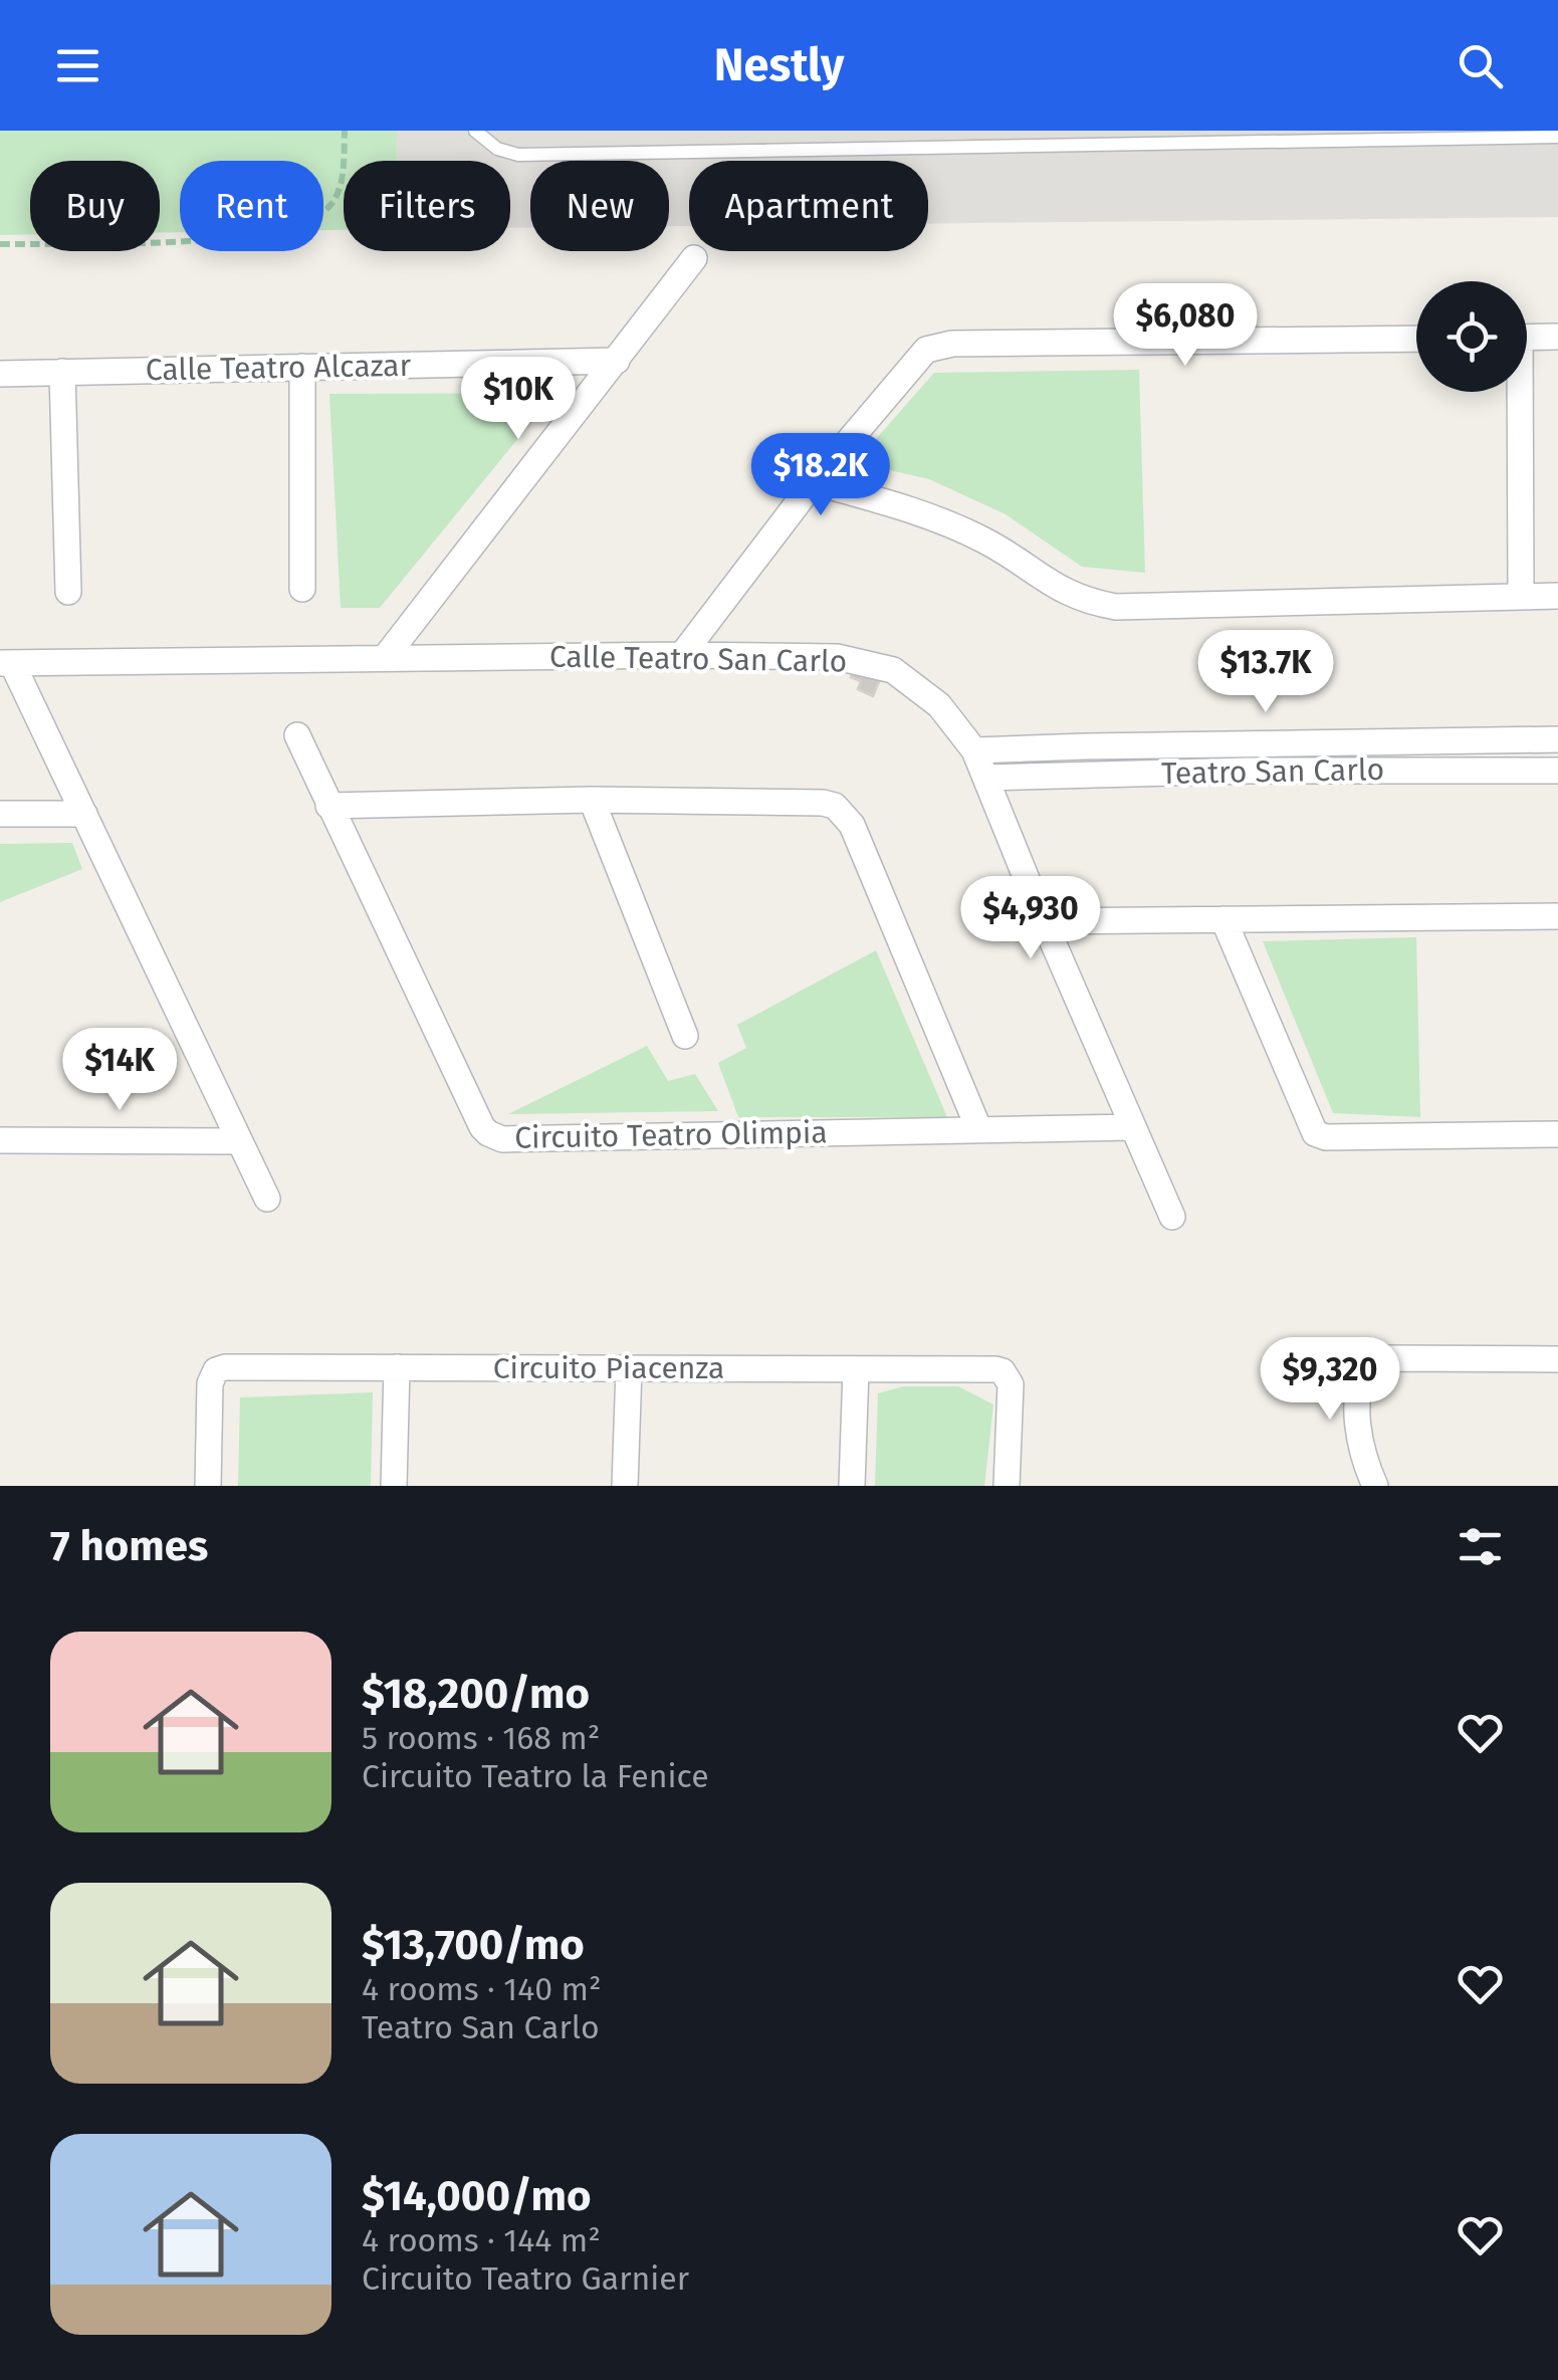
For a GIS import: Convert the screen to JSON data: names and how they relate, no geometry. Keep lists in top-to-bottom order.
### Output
{
  "streets": {
    "street": [
      "Calle Teatro Alcazar",
      "Calle Teatro San Carlo",
      "Teatro San Carlo",
      "Circuito Teatro Olimpia",
      "Circuito Piacenza"
    ]
  },
  "crossings": [
    ["Calle Teatro San Carlo", "Teatro San Carlo"],
    ["Calle Teatro San Carlo", "Circuito Teatro Olimpia"]
  ],
  "page": {
    "header": "Nestly",
    "chip": [
      "Buy",
      "Rent",
      "Filters",
      "New",
      "Apartment"
    ],
    "price": [
      "$6,080",
      "$10K",
      "$18.2K",
      "$13.7K",
      "$4,930",
      "$14K",
      "$9,320"
    ],
    "heading": "7 homes",
    "list": [
      {
        "name": "$18,200/mo",
        "note": "5 rooms · 168 m² · Circuito Teatro la Fenice"
      },
      {
        "name": "$13,700/mo",
        "note": "4 rooms · 140 m² · Teatro San Carlo"
      },
      {
        "name": "$14,000/mo",
        "note": "4 rooms · 144 m² · Circuito Teatro Garnier"
      }
    ]
  }
}
